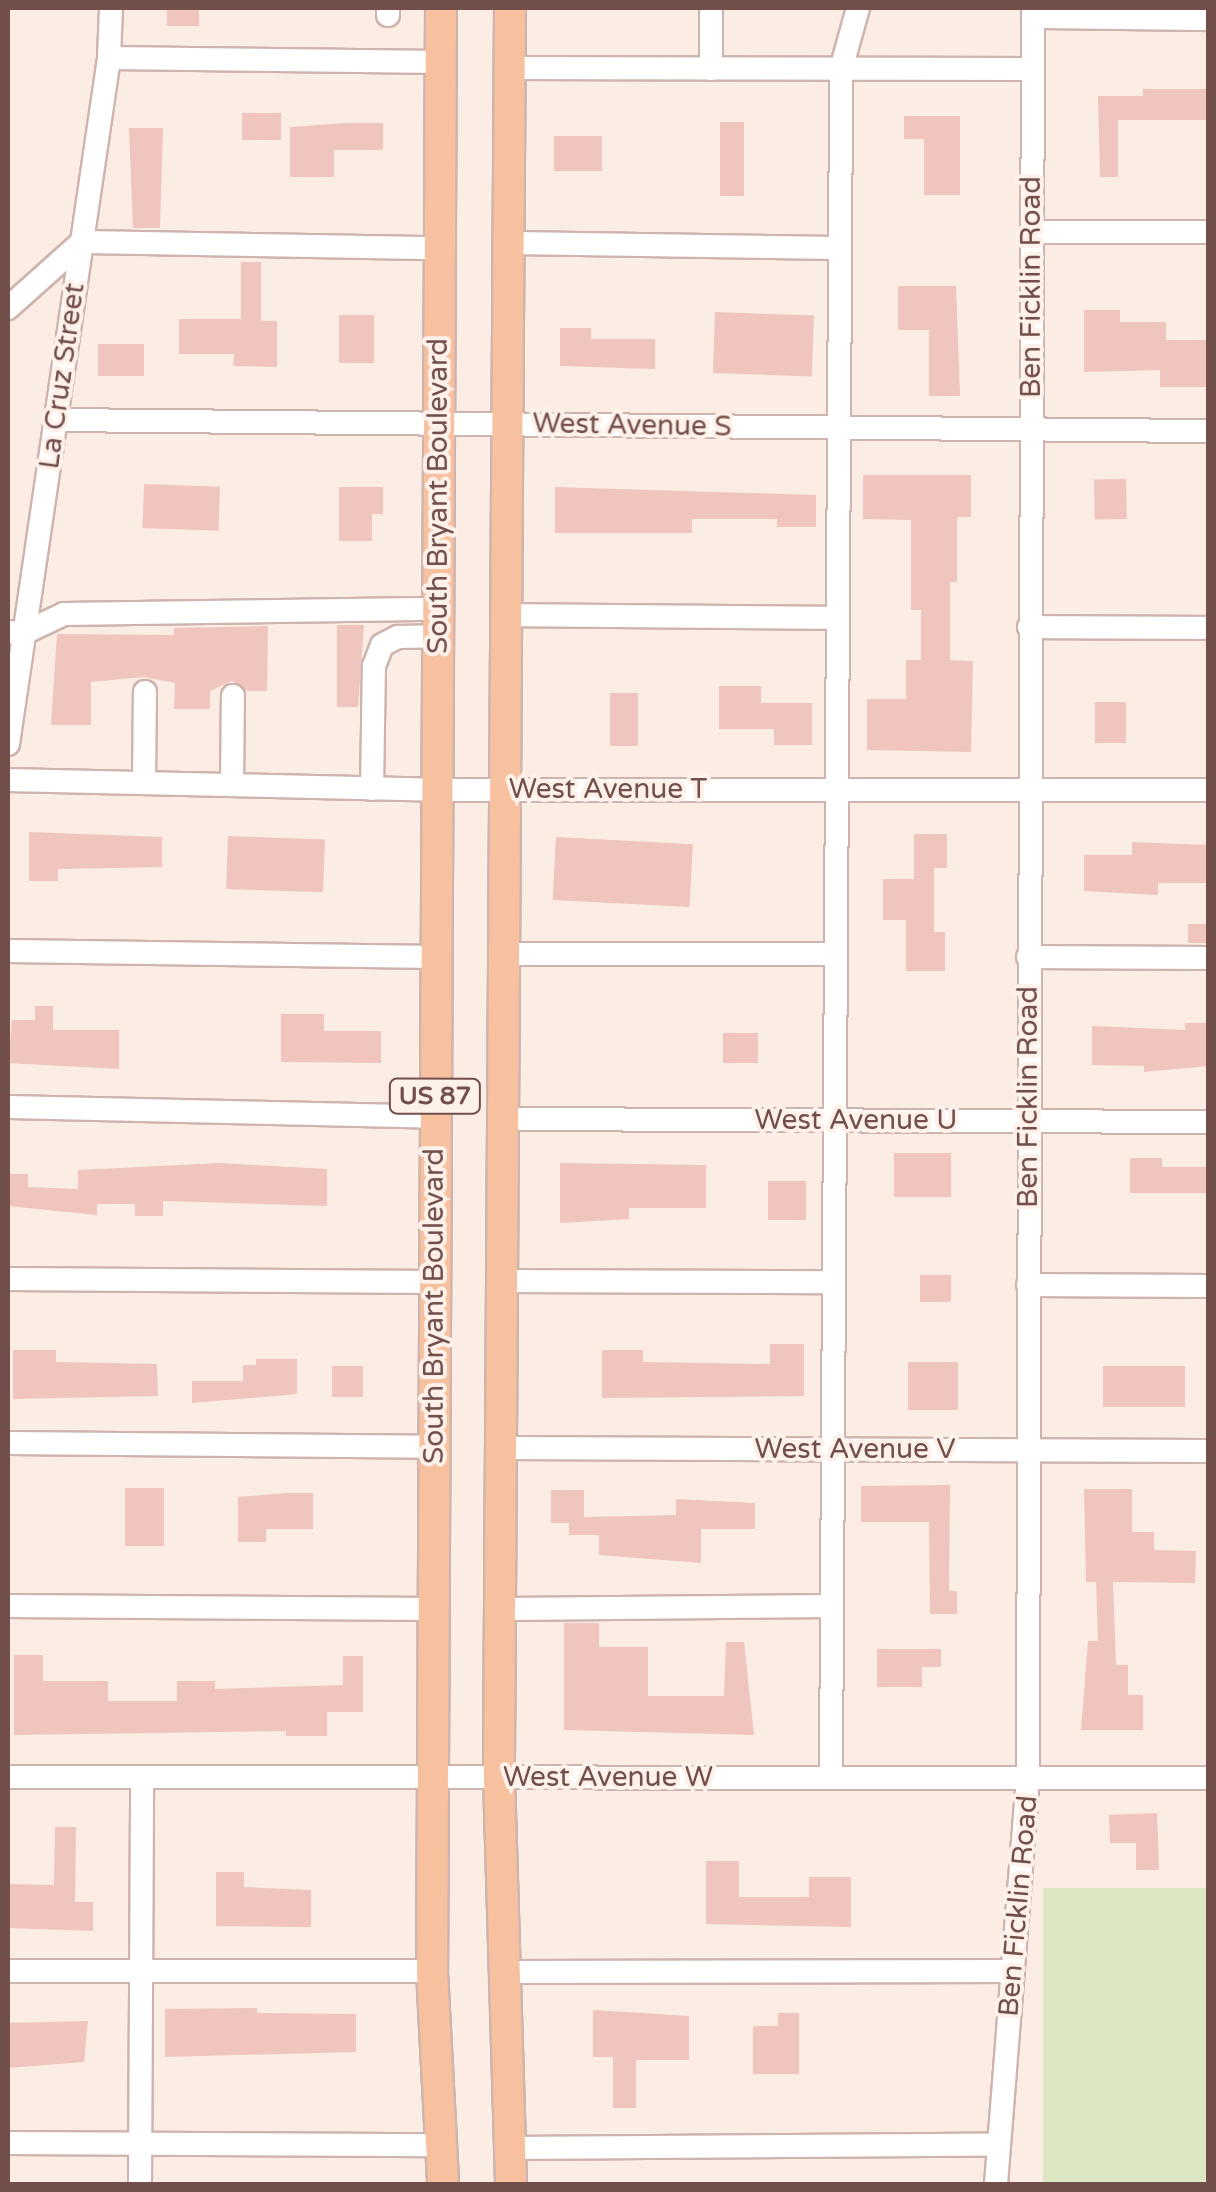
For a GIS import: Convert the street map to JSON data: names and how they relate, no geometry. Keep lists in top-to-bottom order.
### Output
{
  "streets": {
    "main road": ["South Bryant Boulevard", "US 87"],
    "street": [
      "Ben Ficklin Road",
      "La Cruz Street",
      "West Avenue S",
      "West Avenue T",
      "West Avenue U",
      "West Avenue V",
      "West Avenue W"
    ]
  },
  "crossings": [
    ["Ben Ficklin Road", "West Avenue S"],
    ["Ben Ficklin Road", "West Avenue T"],
    ["Ben Ficklin Road", "West Avenue U"],
    ["Ben Ficklin Road", "West Avenue V"],
    ["Ben Ficklin Road", "West Avenue W"],
    ["La Cruz Street", "West Avenue S"],
    ["West Avenue S", "South Bryant Boulevard"],
    ["West Avenue S", "US 87"],
    ["South Bryant Boulevard", "West Avenue T"],
    ["South Bryant Boulevard", "West Avenue W"],
    ["West Avenue T", "US 87"],
    ["US 87", "West Avenue U"],
    ["US 87", "West Avenue V"],
    ["US 87", "West Avenue W"]
  ]
}
